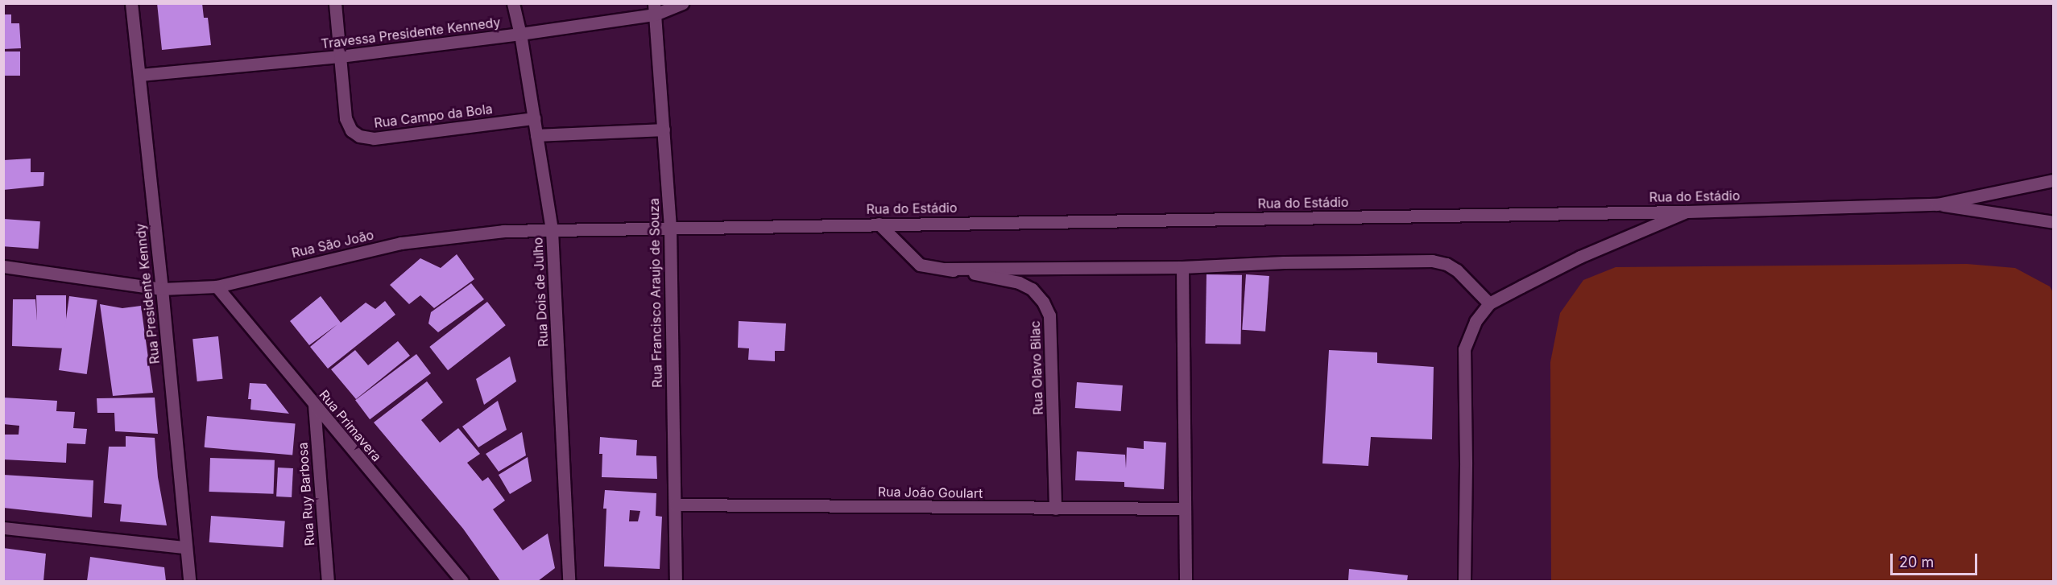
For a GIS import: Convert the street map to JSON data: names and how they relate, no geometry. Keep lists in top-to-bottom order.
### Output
{
  "streets": {
    "street": [
      "Travessa Presidente Kennedy",
      "Rua Campo da Bola",
      "Rua do Estádio",
      "Rua São João",
      "Rua Dois de Julho",
      "Rua Francisco Araujo de Souza",
      "Rua Presidente Kenndy",
      "Rua Olavo Bilac",
      "Rua Primavera",
      "Rua João Goulart",
      "Rua Ruy Barbosa"
    ]
  },
  "crossings": [
    ["Travessa Presidente Kennedy", "Rua Campo da Bola"],
    ["Travessa Presidente Kennedy", "Rua Dois de Julho"],
    ["Travessa Presidente Kennedy", "Rua Francisco Araujo de Souza"],
    ["Travessa Presidente Kennedy", "Rua Presidente Kenndy"],
    ["Rua Campo da Bola", "Rua Dois de Julho"],
    ["Rua do Estádio", "Rua São João"],
    ["Rua do Estádio", "Rua Francisco Araujo de Souza"],
    ["Rua do Estádio", "Rua Olavo Bilac"],
    ["Rua São João", "Rua Dois de Julho"],
    ["Rua São João", "Rua Francisco Araujo de Souza"],
    ["Rua São João", "Rua Presidente Kenndy"],
    ["Rua São João", "Rua Primavera"],
    ["Rua Francisco Araujo de Souza", "Rua João Goulart"],
    ["Rua Olavo Bilac", "Rua João Goulart"],
    ["Rua Primavera", "Rua Ruy Barbosa"]
  ],
  "scale_bar": "20 m"
}
